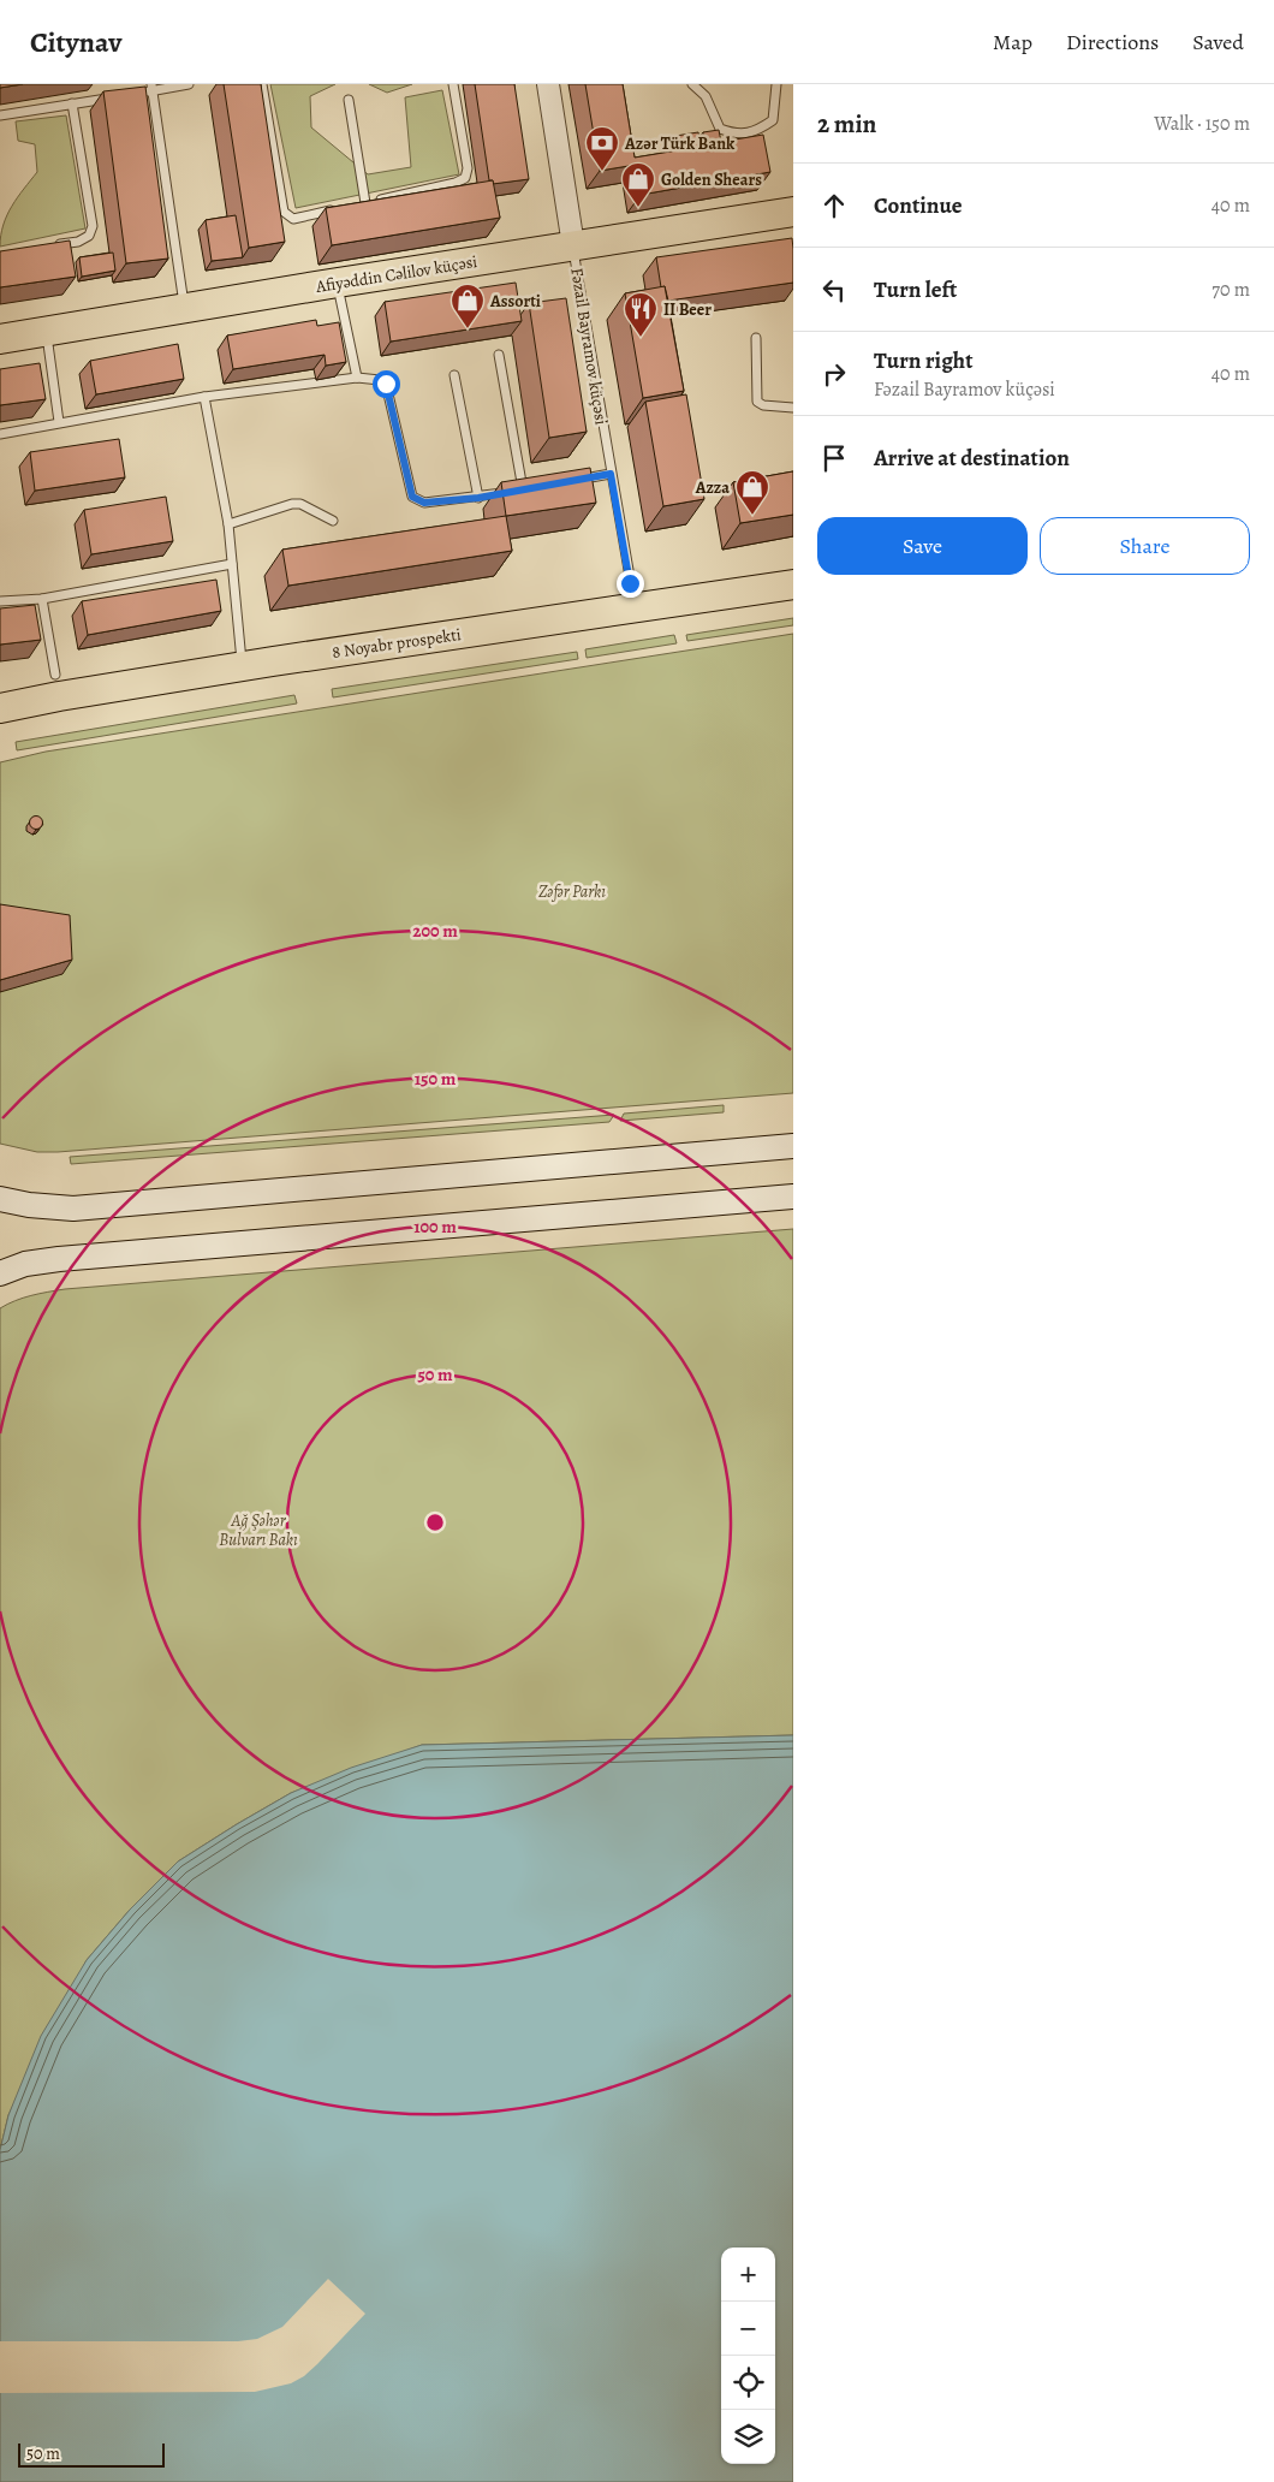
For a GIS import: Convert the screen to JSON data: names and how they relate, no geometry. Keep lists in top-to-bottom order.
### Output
{
  "streets": {
    "highway": ["Afiyəddin Cəlilov küçəsi", "8 Noyabr prospekti"],
    "street": ["Fəzail Bayramov küçəsi"]
  },
  "crossings": [
    ["Afiyəddin Cəlilov küçəsi", "Fəzail Bayramov küçəsi"],
    ["Fəzail Bayramov küçəsi", "8 Noyabr prospekti"]
  ],
  "parks": ["Zəfər Parkı", "Ağ Şəhər Bulvarı Bakı"],
  "places": {
    "bank": ["Azәr Türk Bank"],
    "shop": ["Golden Shears", "Assorti", "Azza"],
    "restaurant": ["II Beer"]
  },
  "scale_bar": "50 m",
  "page": {
    "header": "Citynav",
    "nav": ["Map", "Directions", "Saved"],
    "heading": ["2 min", "Walk · 150 m"],
    "list": [
      ["Continue", "40 m"],
      ["Turn left", "70 m"],
      ["Turn right", "Fəzail Bayramov küçəsi", "40 m"],
      "Arrive at destination"
    ],
    "buttons": ["Save", "Share"],
    "map_buttons": ["+", "−"],
    "scale": "50 m"
  },
  "rings": [
    "200 m",
    "150 m",
    "100 m",
    "50 m"
  ]
}
